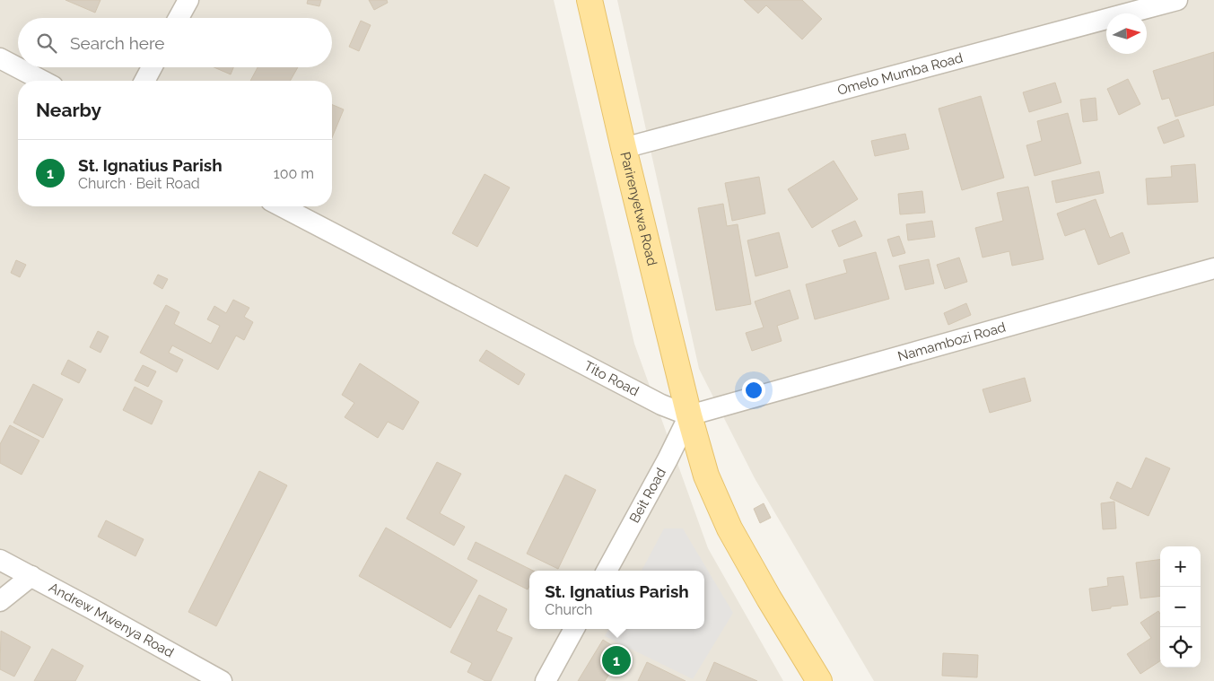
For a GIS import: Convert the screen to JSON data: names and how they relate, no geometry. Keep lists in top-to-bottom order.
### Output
{
  "streets": {
    "main road": ["Parirenyetwa Road"],
    "street": [
      "Omelo Mumba Road",
      "Namambozi Road",
      "Tito Road",
      "Beit Road",
      "Andrew Mwenya Road"
    ]
  },
  "crossings": [
    ["Omelo Mumba Road", "Parirenyetwa Road"],
    ["Parirenyetwa Road", "Namambozi Road"],
    ["Parirenyetwa Road", "Tito Road"],
    ["Parirenyetwa Road", "Beit Road"],
    ["Namambozi Road", "Tito Road"],
    ["Namambozi Road", "Beit Road"],
    ["Tito Road", "Beit Road"]
  ],
  "north": "right",
  "page": {
    "search": "Search here",
    "heading": "Nearby",
    "list": [
      {
        "mark": "1",
        "name": "St. Ignatius Parish",
        "note": "Church · Beit Road",
        "value": "100 m"
      }
    ],
    "map_buttons": ["+", "−"],
    "popup": ["St. Ignatius Parish", "Church"],
    "pins": "1"
  }
}
